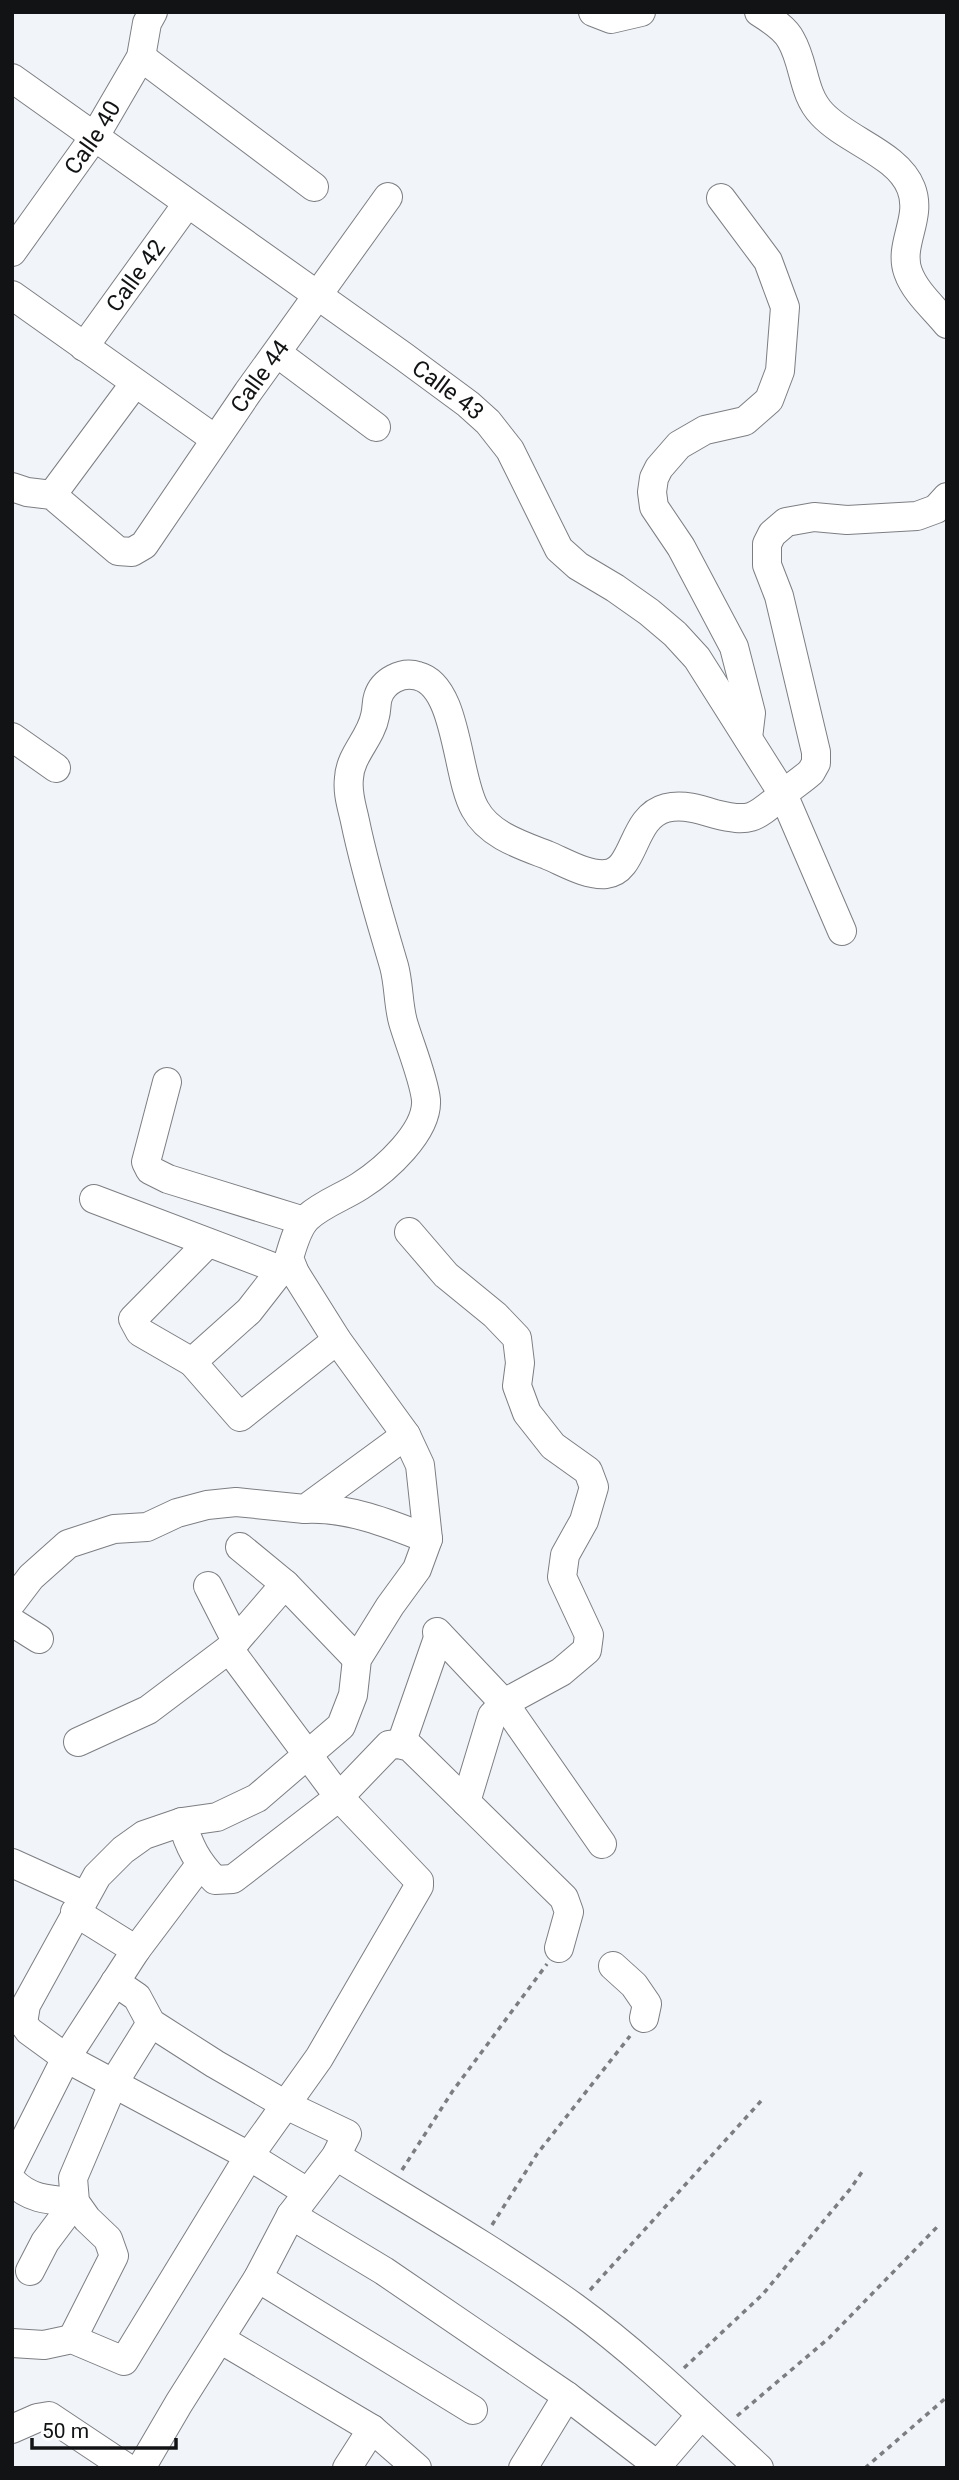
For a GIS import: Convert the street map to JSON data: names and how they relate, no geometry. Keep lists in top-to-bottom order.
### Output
{
  "streets": {
    "street": [
      "Calle 40",
      "Calle 42",
      "Calle 44",
      "Calle 43"
    ]
  },
  "crossings": [
    ["Calle 40", "Calle 43"],
    ["Calle 42", "Calle 43"],
    ["Calle 44", "Calle 43"]
  ],
  "scale_bar": "50 m"
}
